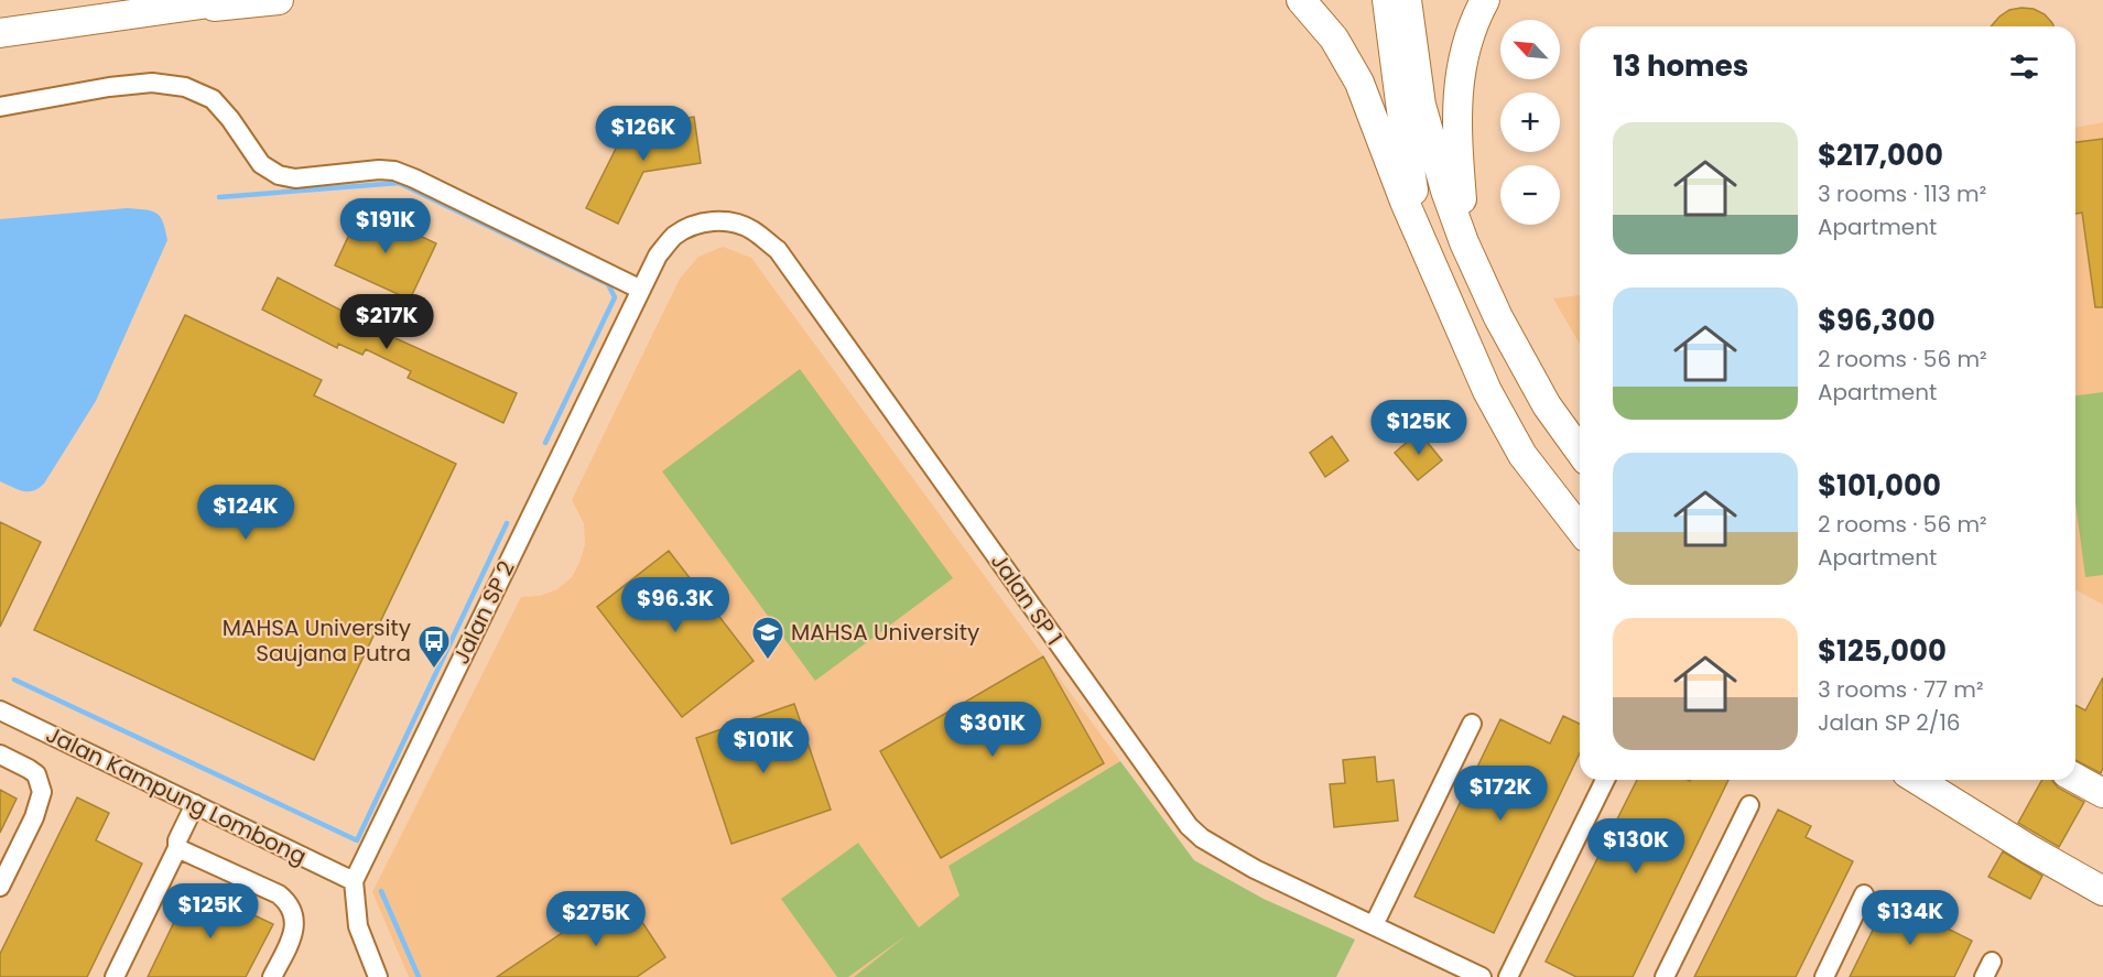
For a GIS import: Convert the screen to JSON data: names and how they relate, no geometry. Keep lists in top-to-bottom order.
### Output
{
  "streets": {
    "street": ["Jalan SP 1", "Jalan SP 2", "Jalan Kampung Lombong"]
  },
  "crossings": [
    ["Jalan SP 1", "Jalan SP 2"],
    ["Jalan SP 2", "Jalan Kampung Lombong"]
  ],
  "places": {
    "school or university": ["MAHSA University"],
    "bus stop": ["MAHSA University Saujana Putra"]
  },
  "north": "top left",
  "page": {
    "map_buttons": ["+", "−"],
    "heading": "13 homes",
    "price": [
      "$126K",
      "$191K",
      "$217K",
      "$125K",
      "$124K",
      "$96.3K",
      "$301K",
      "$101K",
      "$172K",
      "$130K",
      "$125K",
      "$134K",
      "$275K"
    ],
    "list": [
      {
        "name": "$217,000",
        "note": "3 rooms · 113 m² · Apartment"
      },
      {
        "name": "$96,300",
        "note": "2 rooms · 56 m² · Apartment"
      },
      {
        "name": "$101,000",
        "note": "2 rooms · 56 m² · Apartment"
      },
      {
        "name": "$125,000",
        "note": "3 rooms · 77 m² · Jalan SP 2/16"
      }
    ]
  }
}
